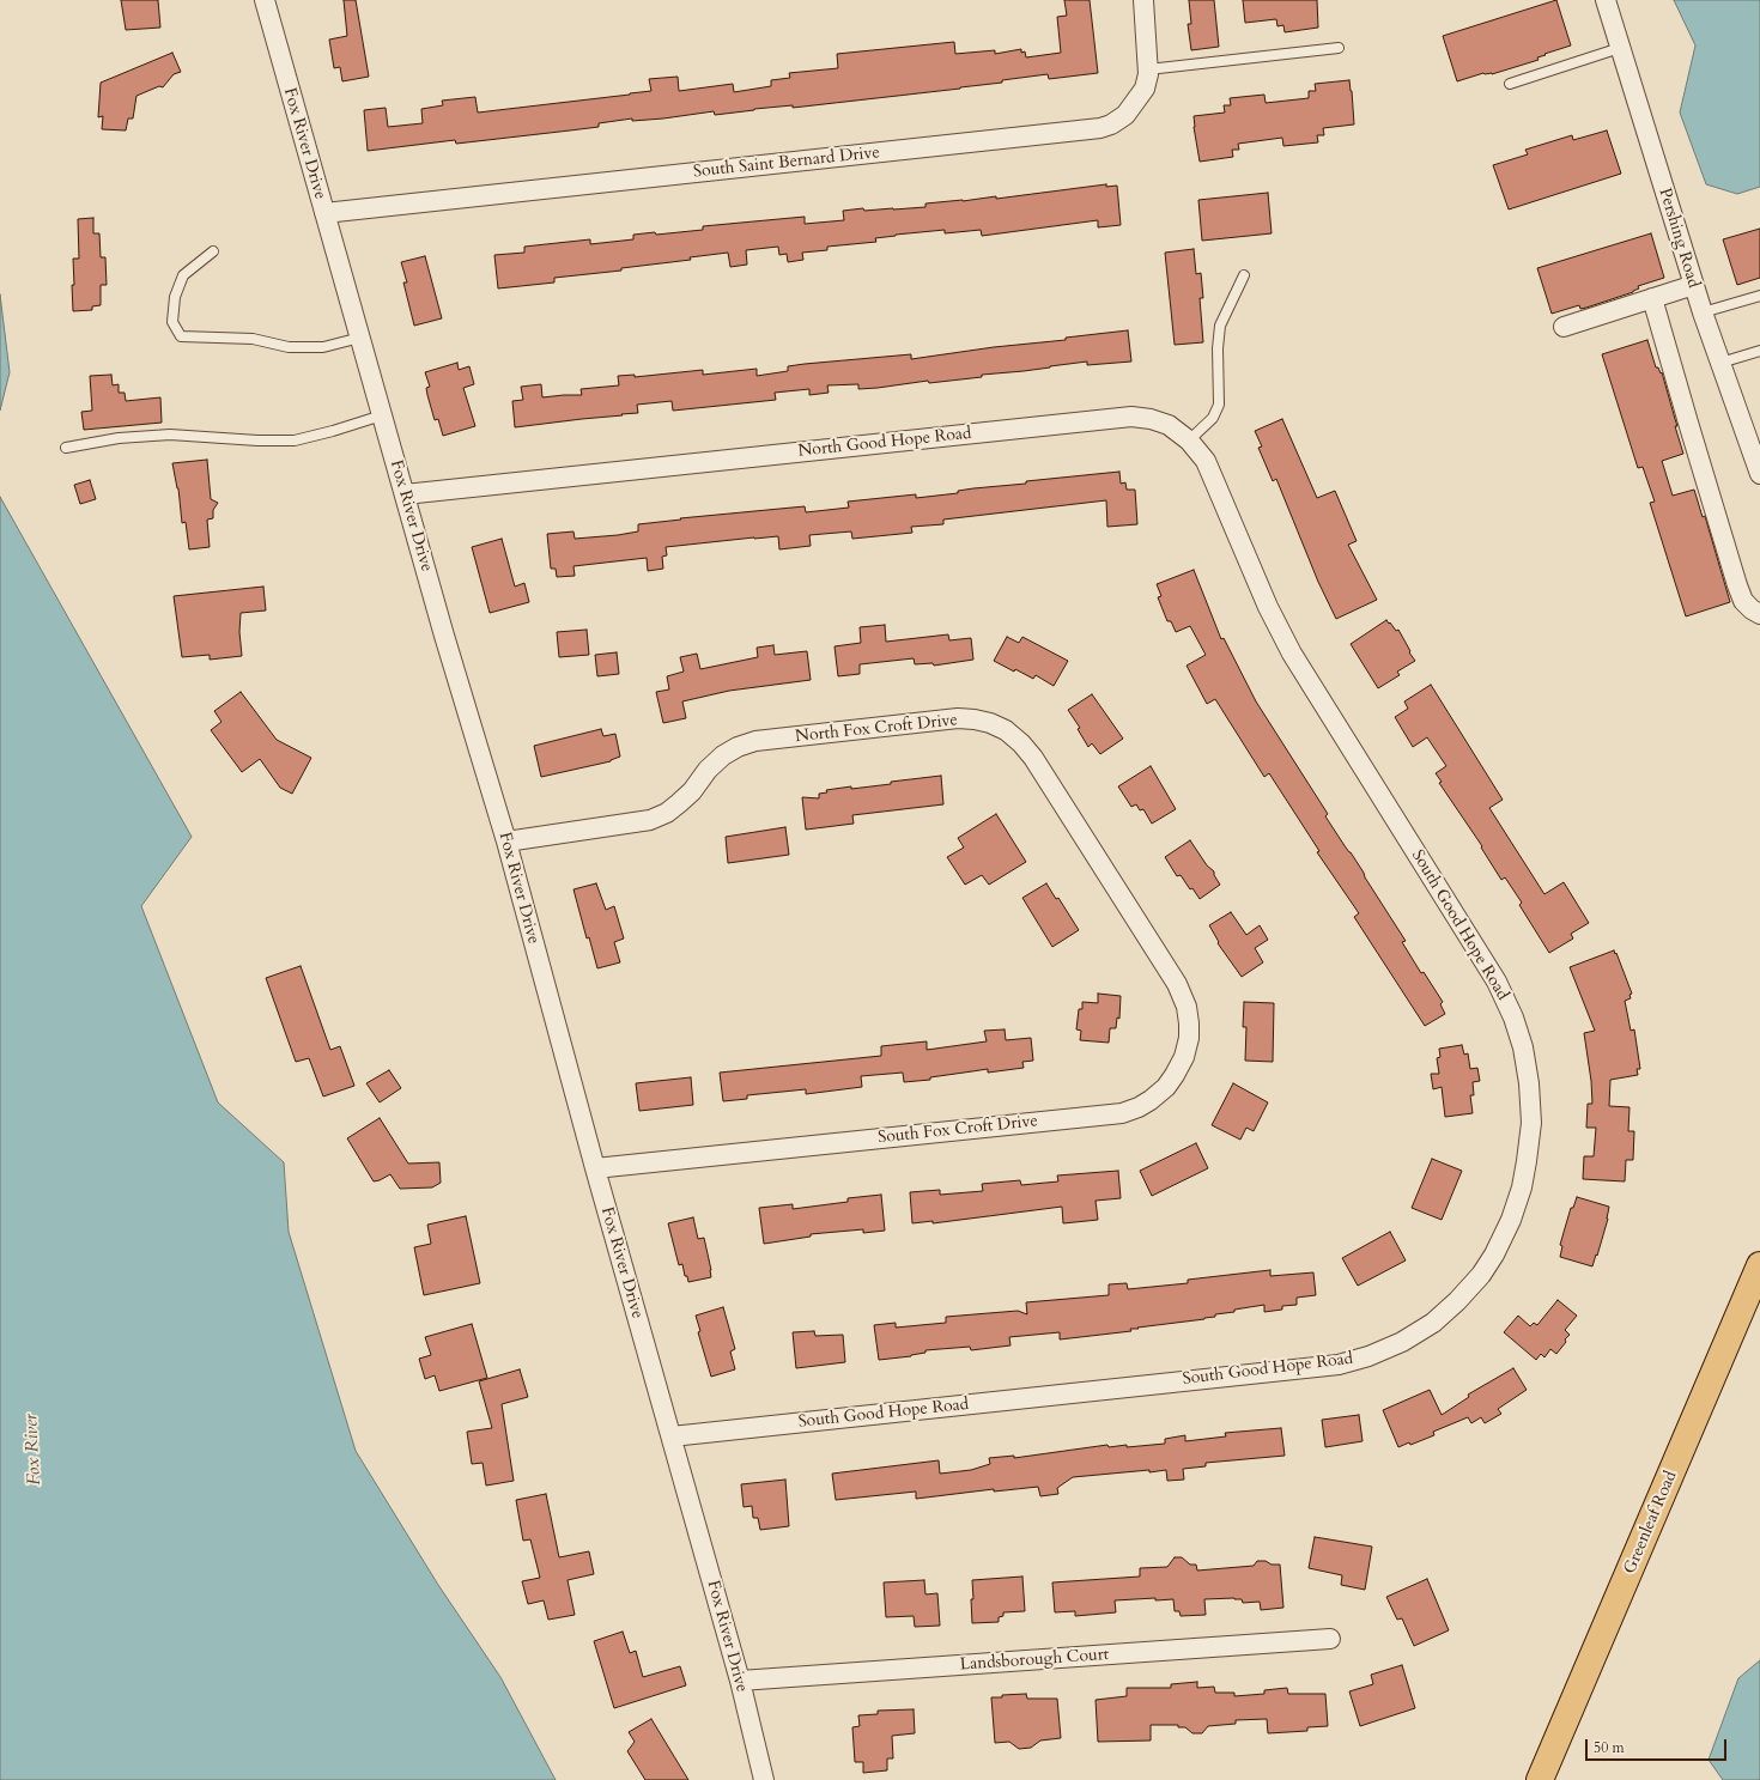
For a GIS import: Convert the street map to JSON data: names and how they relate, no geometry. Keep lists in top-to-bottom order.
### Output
{
  "streets": {
    "main road": ["Greenleaf Road"],
    "street": [
      "Fox River Drive",
      "South Saint Bernard Drive",
      "Pershing Road",
      "North Good Hope Road",
      "North Fox Croft Drive",
      "South Good Hope Road",
      "South Fox Croft Drive",
      "Landsborough Court"
    ]
  },
  "crossings": [
    ["Fox River Drive", "South Saint Bernard Drive"],
    ["Fox River Drive", "North Good Hope Road"],
    ["Fox River Drive", "North Fox Croft Drive"],
    ["Fox River Drive", "South Good Hope Road"],
    ["Fox River Drive", "South Fox Croft Drive"],
    ["Fox River Drive", "Landsborough Court"],
    ["North Good Hope Road", "South Good Hope Road"],
    ["North Fox Croft Drive", "South Fox Croft Drive"]
  ],
  "water": ["Fox River"],
  "scale_bar": "50 m"
}
